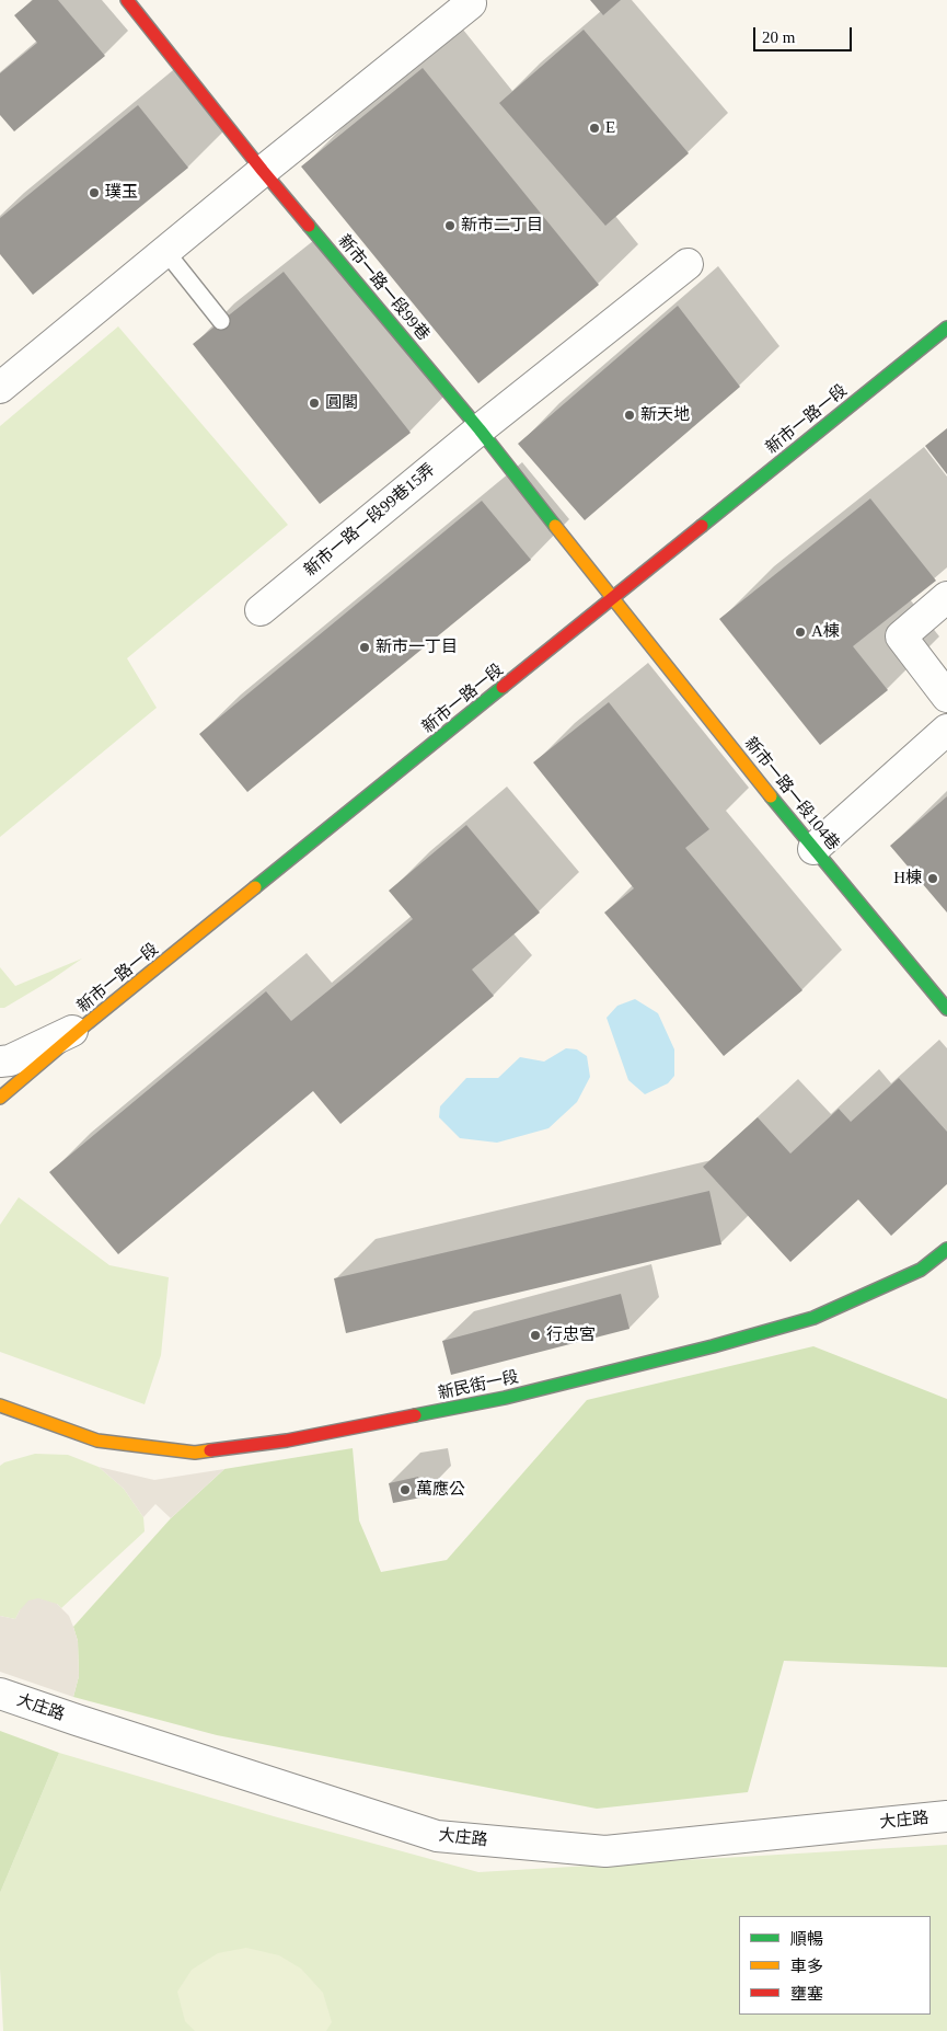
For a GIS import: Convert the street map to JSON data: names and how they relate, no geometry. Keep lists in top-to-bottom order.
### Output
{
  "streets": {
    "street": [
      "新市一路一段99巷",
      "新市一路一段",
      "新市一路一段99巷15弄",
      "新市一路一段104巷",
      "新民街一段",
      "大庄路"
    ]
  },
  "crossings": [
    ["新市一路一段99巷", "新市一路一段"],
    ["新市一路一段99巷", "新市一路一段99巷15弄"],
    ["新市一路一段99巷", "新市一路一段104巷"],
    ["新市一路一段", "新市一路一段104巷"]
  ],
  "places": [
    "E",
    "璞玉",
    "新市二丁目",
    "圓閣",
    "新天地",
    "A棟",
    "新市一丁目",
    "H棟",
    "行忠宮",
    "萬應公"
  ],
  "legend": ["順暢", "車多", "壅塞"],
  "scale_bar": "20 m"
}
